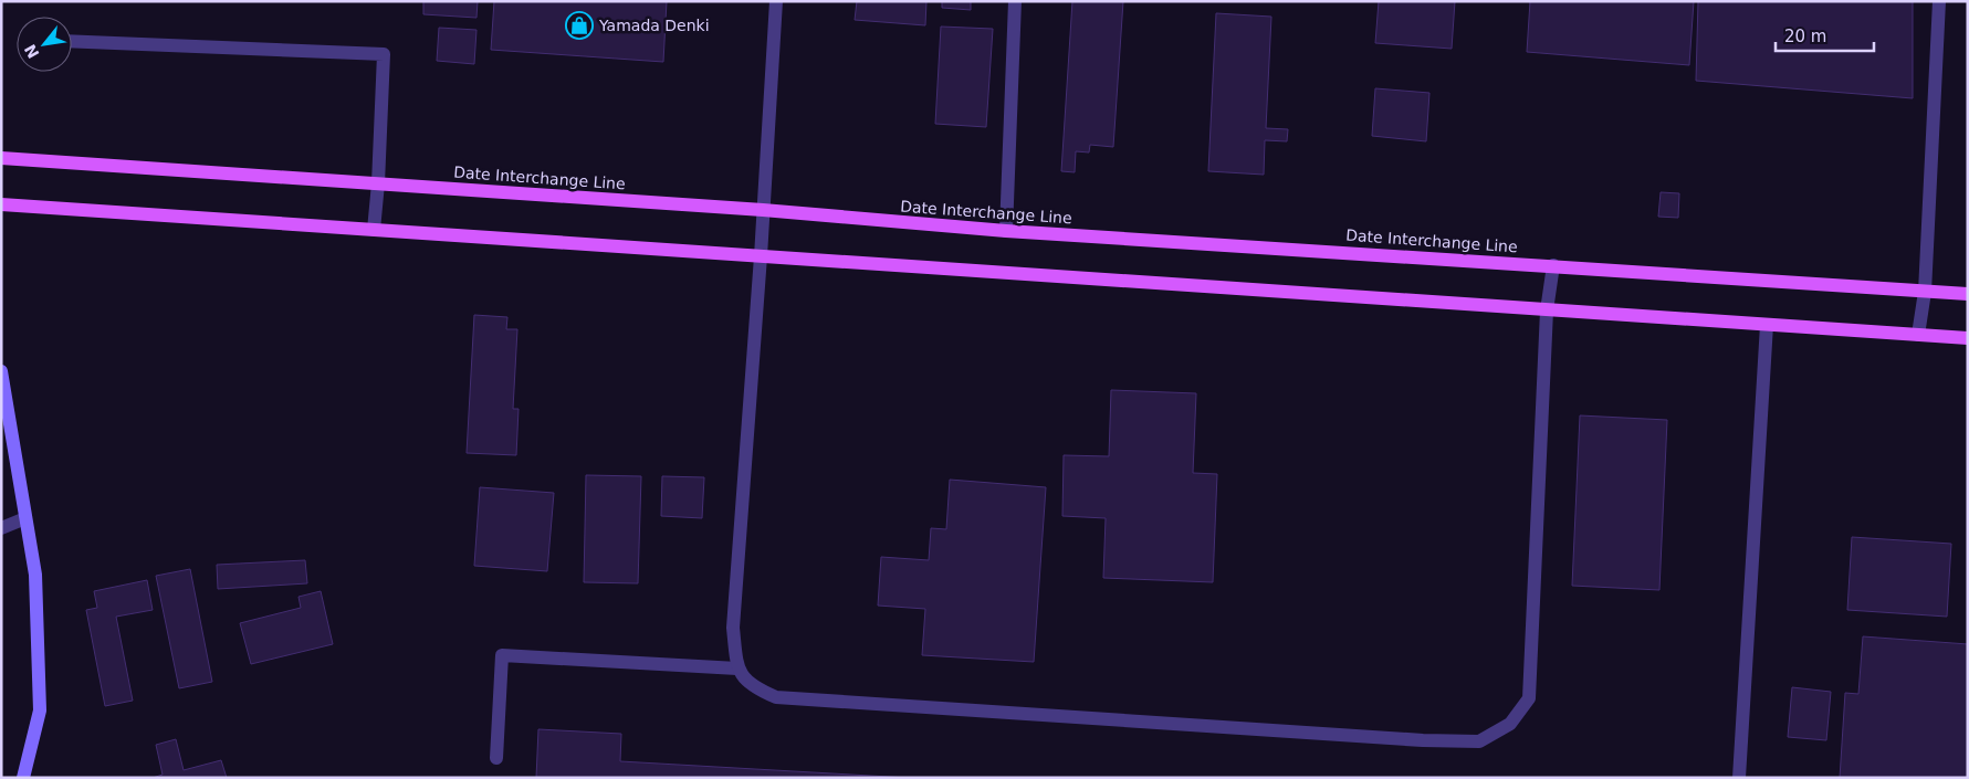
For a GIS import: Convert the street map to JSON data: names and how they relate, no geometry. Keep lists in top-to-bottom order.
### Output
{
  "streets": {
    "main road": ["Date Interchange Line"]
  },
  "places": {
    "shop": ["Yamada Denki"]
  },
  "scale_bar": "20 m",
  "north": "bottom left"
}
